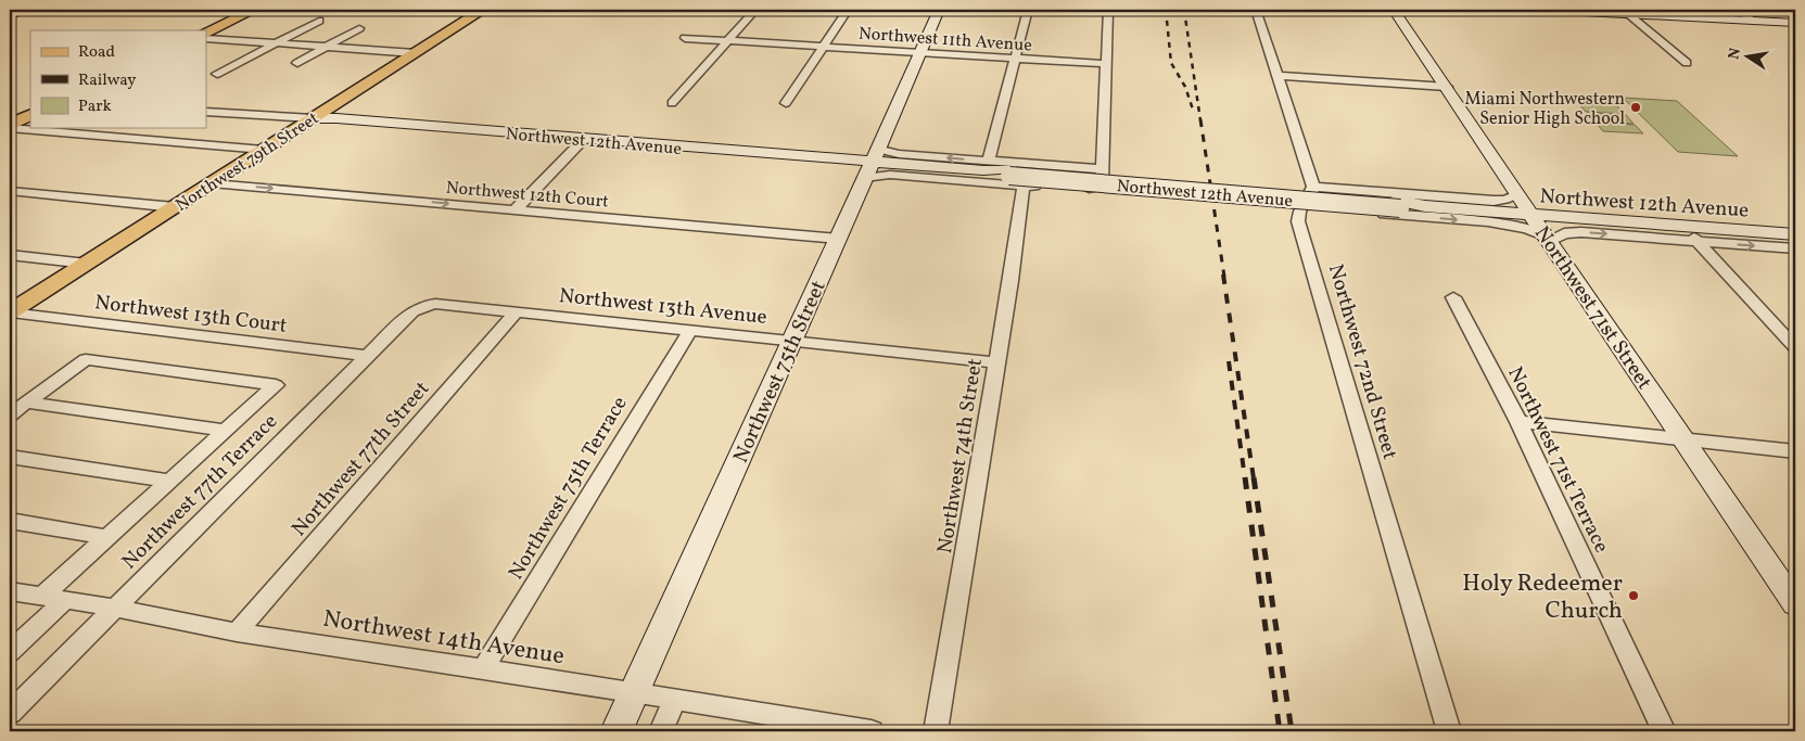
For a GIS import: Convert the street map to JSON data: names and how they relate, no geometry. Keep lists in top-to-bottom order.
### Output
{
  "streets": {
    "main road": ["Northwest 79th Street"],
    "street": [
      "Northwest 11th Avenue",
      "Northwest 12th Avenue",
      "Northwest 12th Court",
      "Northwest 13th Avenue",
      "Northwest 71st Street",
      "Northwest 13th Court",
      "Northwest 72nd Street",
      "Northwest 75th Street",
      "Northwest 74th Street",
      "Northwest 77th Street",
      "Northwest 71st Terrace",
      "Northwest 75th Terrace",
      "Northwest 77th Terrace",
      "Northwest 14th Avenue"
    ]
  },
  "crossings": [
    ["Northwest 11th Avenue", "Northwest 75th Street"],
    ["Northwest 12th Avenue", "Northwest 79th Street"],
    ["Northwest 12th Avenue", "Northwest 71st Street"],
    ["Northwest 12th Avenue", "Northwest 72nd Street"],
    ["Northwest 12th Avenue", "Northwest 75th Street"],
    ["Northwest 12th Avenue", "Northwest 74th Street"],
    ["Northwest 79th Street", "Northwest 12th Court"],
    ["Northwest 79th Street", "Northwest 13th Court"],
    ["Northwest 12th Court", "Northwest 75th Street"],
    ["Northwest 13th Avenue", "Northwest 75th Street"],
    ["Northwest 13th Avenue", "Northwest 74th Street"],
    ["Northwest 13th Avenue", "Northwest 77th Street"],
    ["Northwest 13th Avenue", "Northwest 75th Terrace"],
    ["Northwest 13th Avenue", "Northwest 77th Terrace"],
    ["Northwest 13th Court", "Northwest 77th Terrace"],
    ["Northwest 75th Street", "Northwest 14th Avenue"],
    ["Northwest 77th Street", "Northwest 14th Avenue"],
    ["Northwest 75th Terrace", "Northwest 14th Avenue"],
    ["Northwest 77th Terrace", "Northwest 14th Avenue"]
  ],
  "places": ["Miami Northwestern Senior High School", "Holy Redeemer Church"],
  "legend": ["Road", "Railway", "Park"],
  "north": "left"
}
